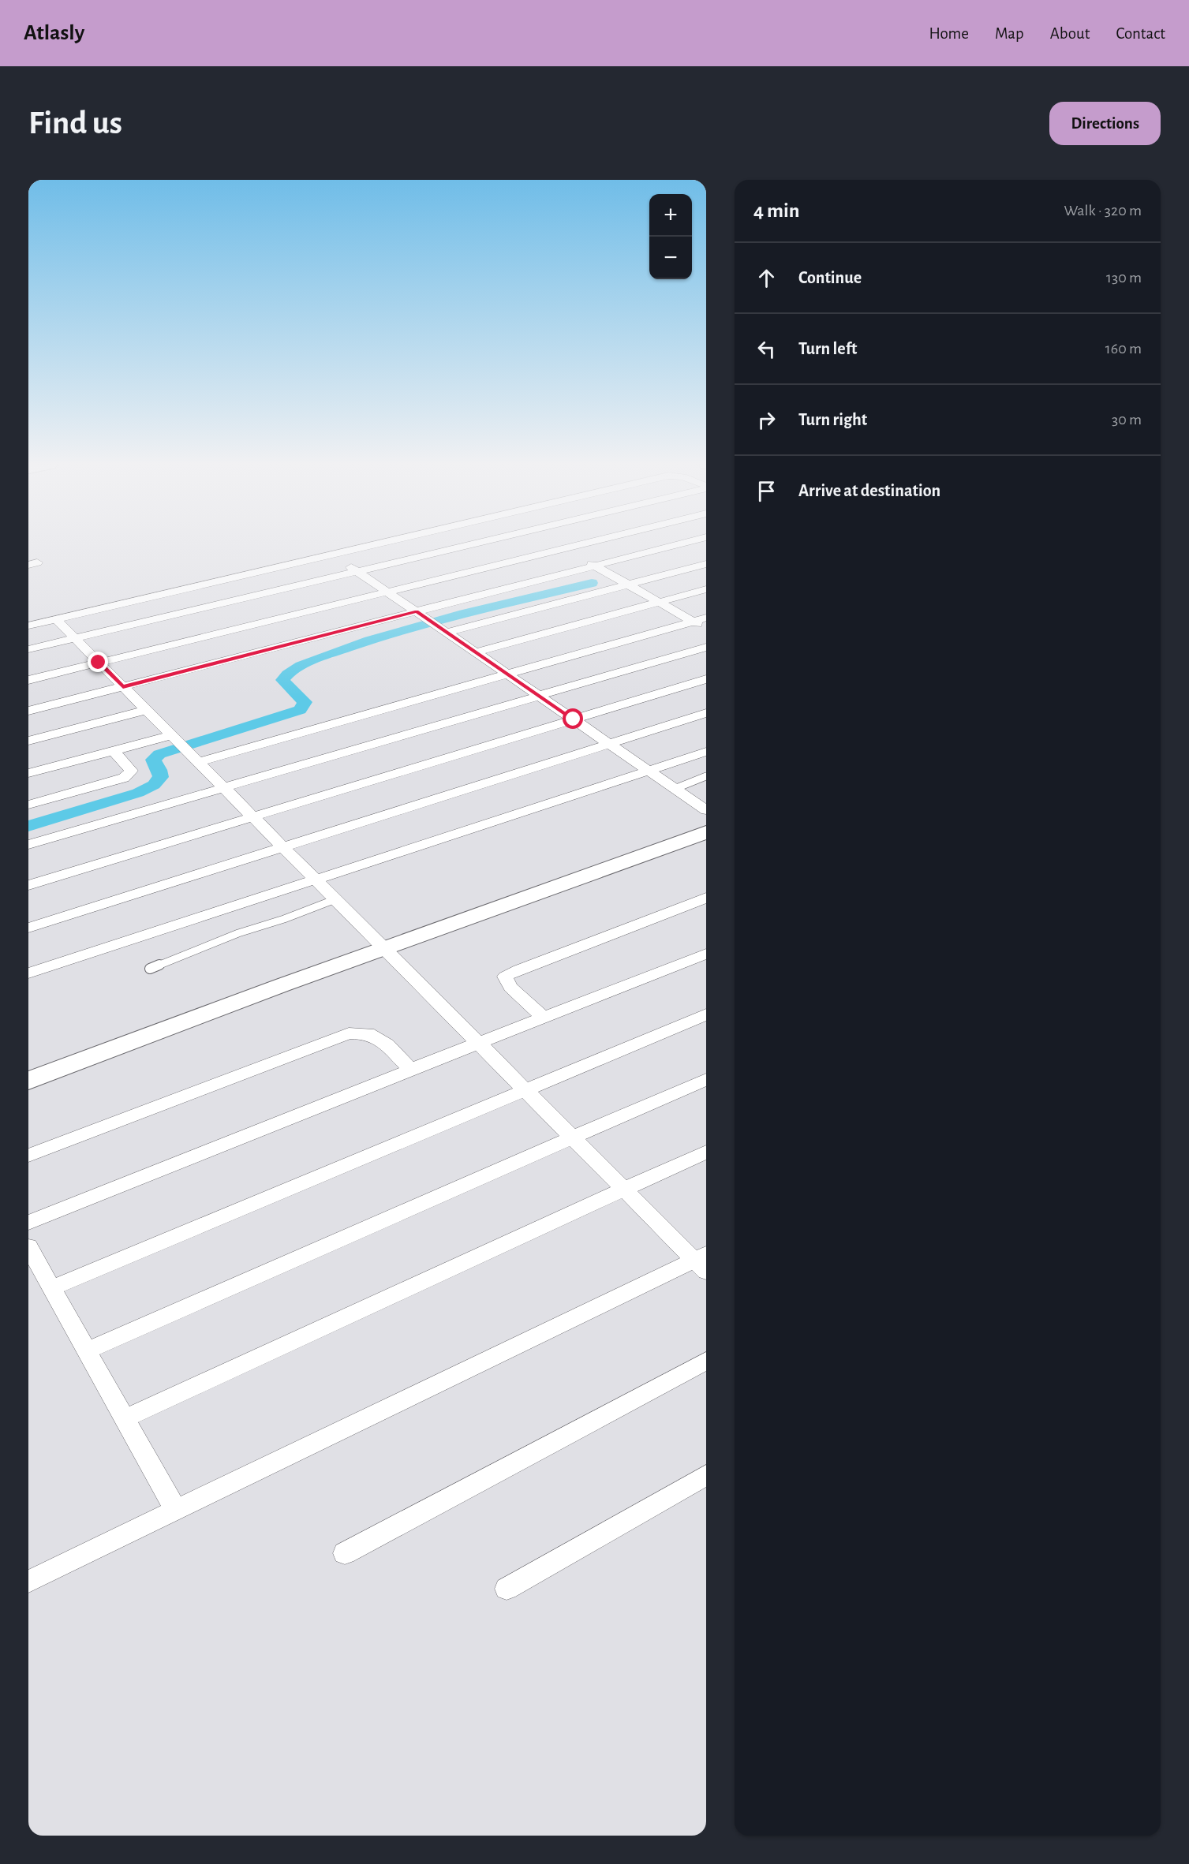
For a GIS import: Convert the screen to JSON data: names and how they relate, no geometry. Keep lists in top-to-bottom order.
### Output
{
  "page": {
    "header": "Atlasly",
    "nav": [
      "Home",
      "Map",
      "About",
      "Contact"
    ],
    "buttons": "Directions",
    "title": "Find us",
    "heading": ["4 min", "Walk · 320 m"],
    "map_buttons": ["+", "−"],
    "list": [
      ["Continue", "130 m"],
      ["Turn left", "160 m"],
      ["Turn right", "30 m"],
      "Arrive at destination"
    ]
  }
}
